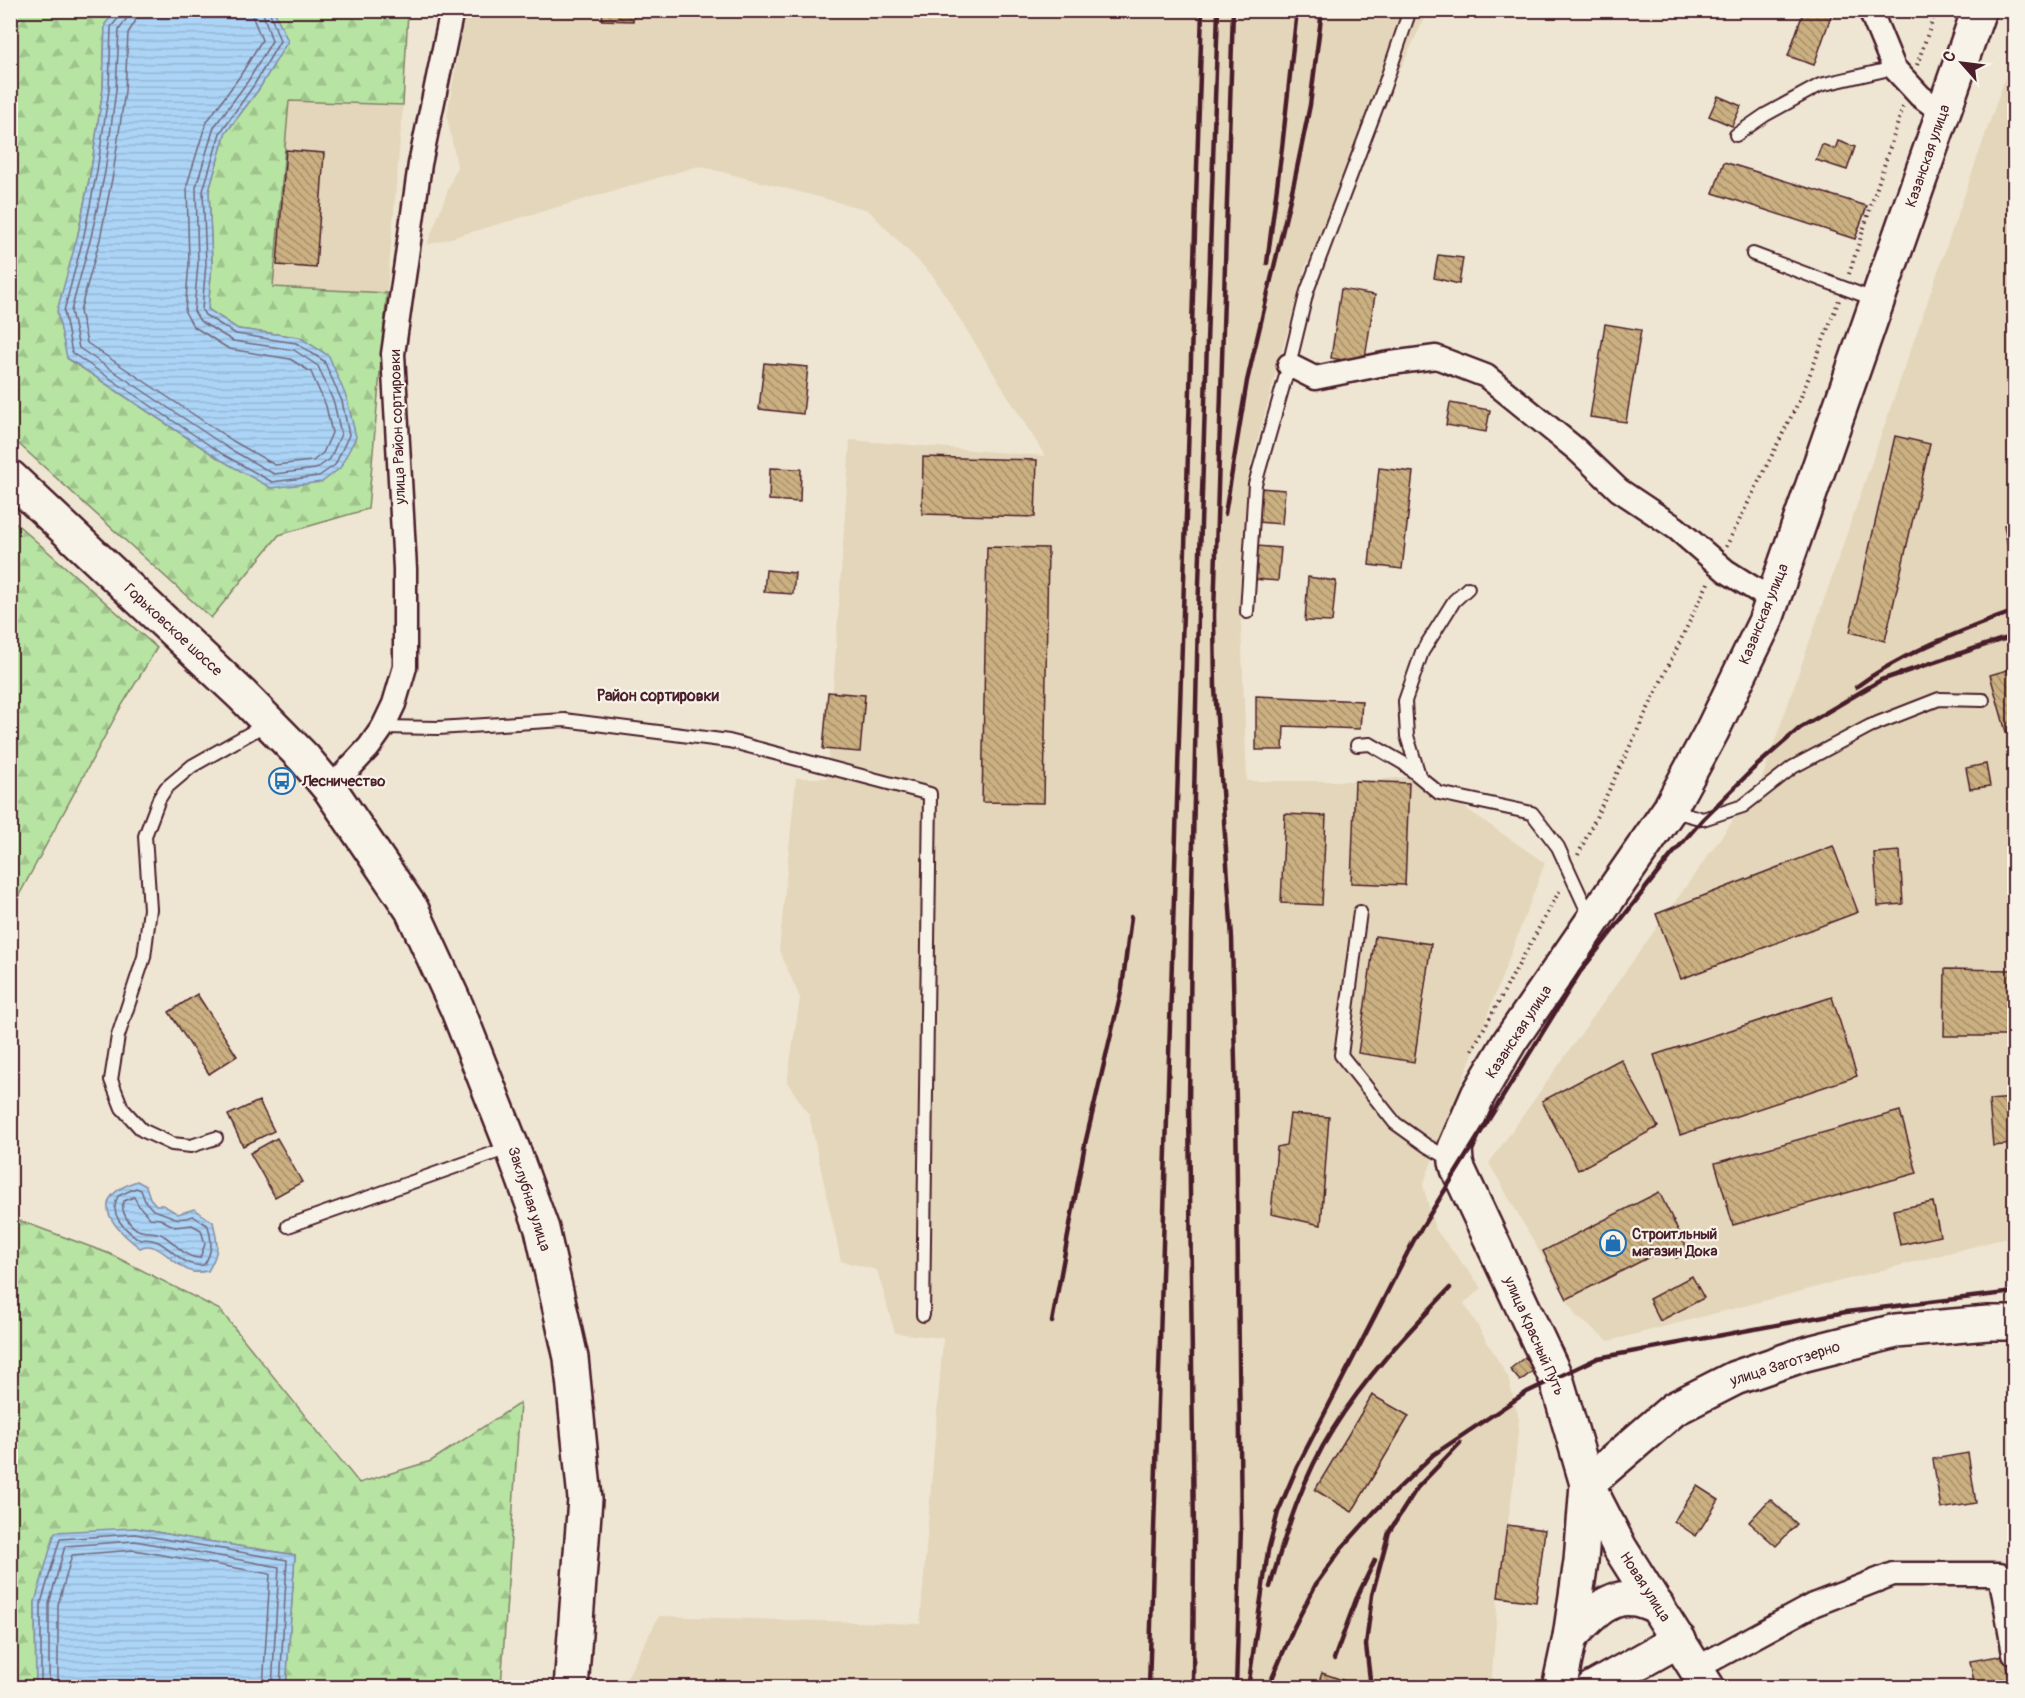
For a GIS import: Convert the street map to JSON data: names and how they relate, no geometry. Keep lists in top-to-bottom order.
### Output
{
  "streets": {
    "main road": [
      "Казанская улица",
      "Горьковское шоссе",
      "Заклубная улица",
      "улица Красный Путь",
      "улица Заготзерно",
      "Новая улица"
    ],
    "street": ["улица Район сортировки"]
  },
  "crossings": [
    ["Казанская улица", "улица Красный Путь"],
    ["улица Район сортировки", "Горьковское шоссе"],
    ["улица Район сортировки", "Заклубная улица"],
    ["Горьковское шоссе", "Заклубная улица"],
    ["улица Красный Путь", "улица Заготзерно"],
    ["улица Красный Путь", "Новая улица"],
    ["улица Заготзерно", "Новая улица"]
  ],
  "districts": ["Район сортировки"],
  "places": {
    "bus stop": ["Лесничество"],
    "shop": ["Строитльный магазин Дока"]
  },
  "north": "top left"
}
